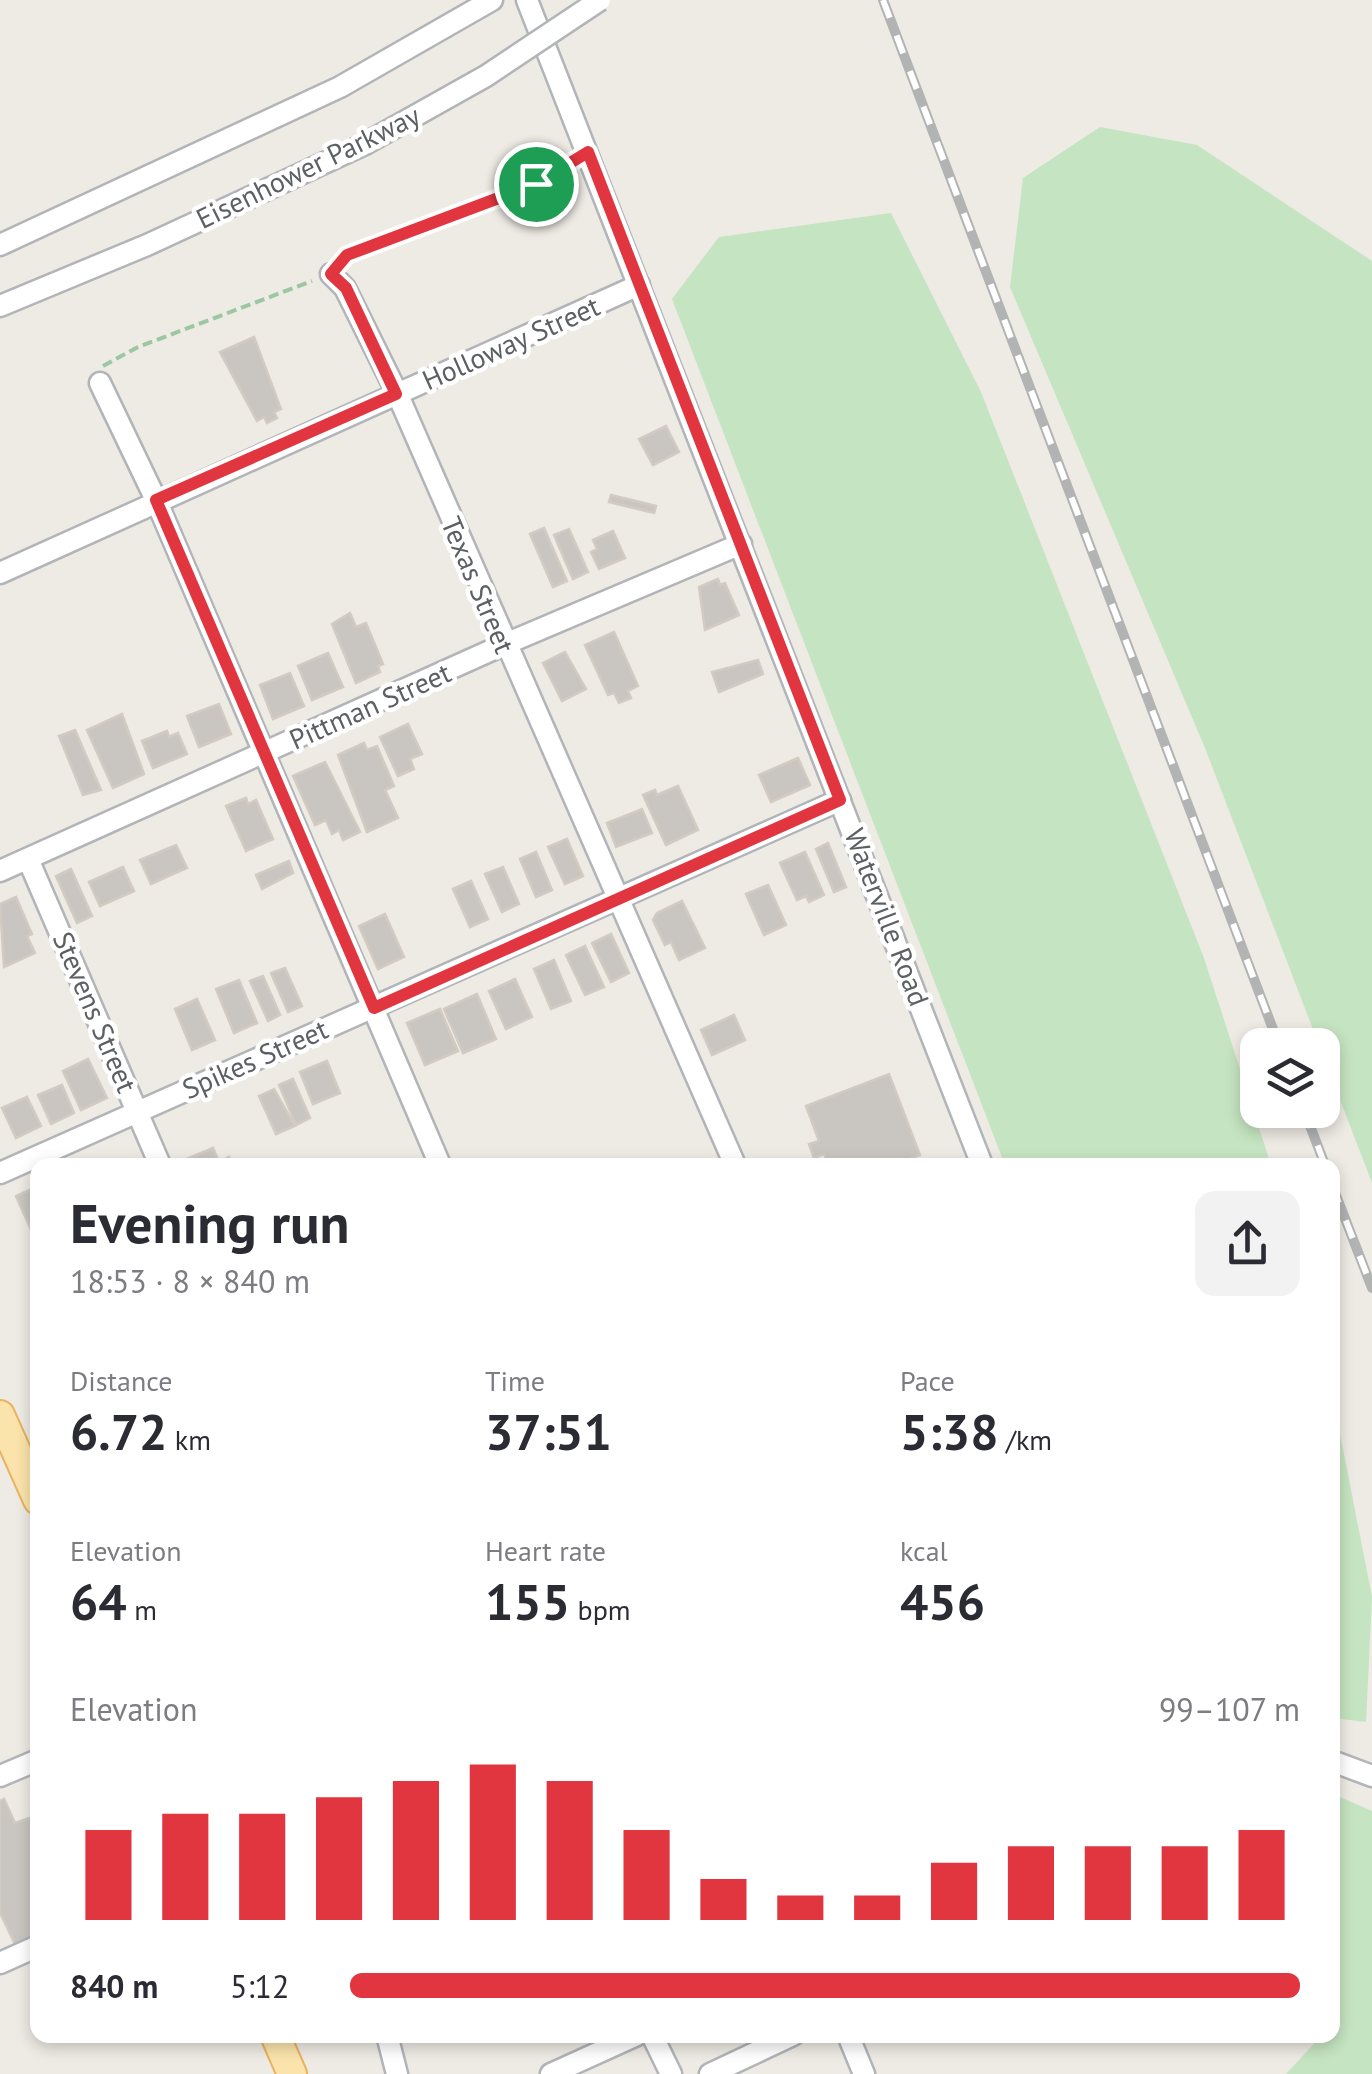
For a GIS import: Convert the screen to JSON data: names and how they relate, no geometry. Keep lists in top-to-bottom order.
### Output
{
  "streets": {
    "street": [
      "Eisenhower Parkway",
      "Holloway Street",
      "Texas Street",
      "Pittman Street",
      "Waterville Road",
      "Stevens Street",
      "Spikes Street"
    ]
  },
  "crossings": [
    ["Holloway Street", "Texas Street"],
    ["Holloway Street", "Waterville Road"],
    ["Texas Street", "Pittman Street"],
    ["Texas Street", "Spikes Street"],
    ["Pittman Street", "Waterville Road"],
    ["Pittman Street", "Stevens Street"],
    ["Waterville Road", "Spikes Street"],
    ["Stevens Street", "Spikes Street"]
  ],
  "page": {
    "heading": ["Evening run", "18:53 · 8 × 840 m"],
    "stats": [
      ["Distance", "6.72 km"],
      ["Time", "37:51"],
      ["Pace", "5:38 /km"],
      ["Elevation", "64 m"],
      ["Heart rate", "155 bpm"],
      ["kcal", "456"]
    ],
    "chart": ["Elevation", "99–107 m"],
    "list": [
      {
        "name": "840 m",
        "note": "5:12"
      }
    ]
  }
}
